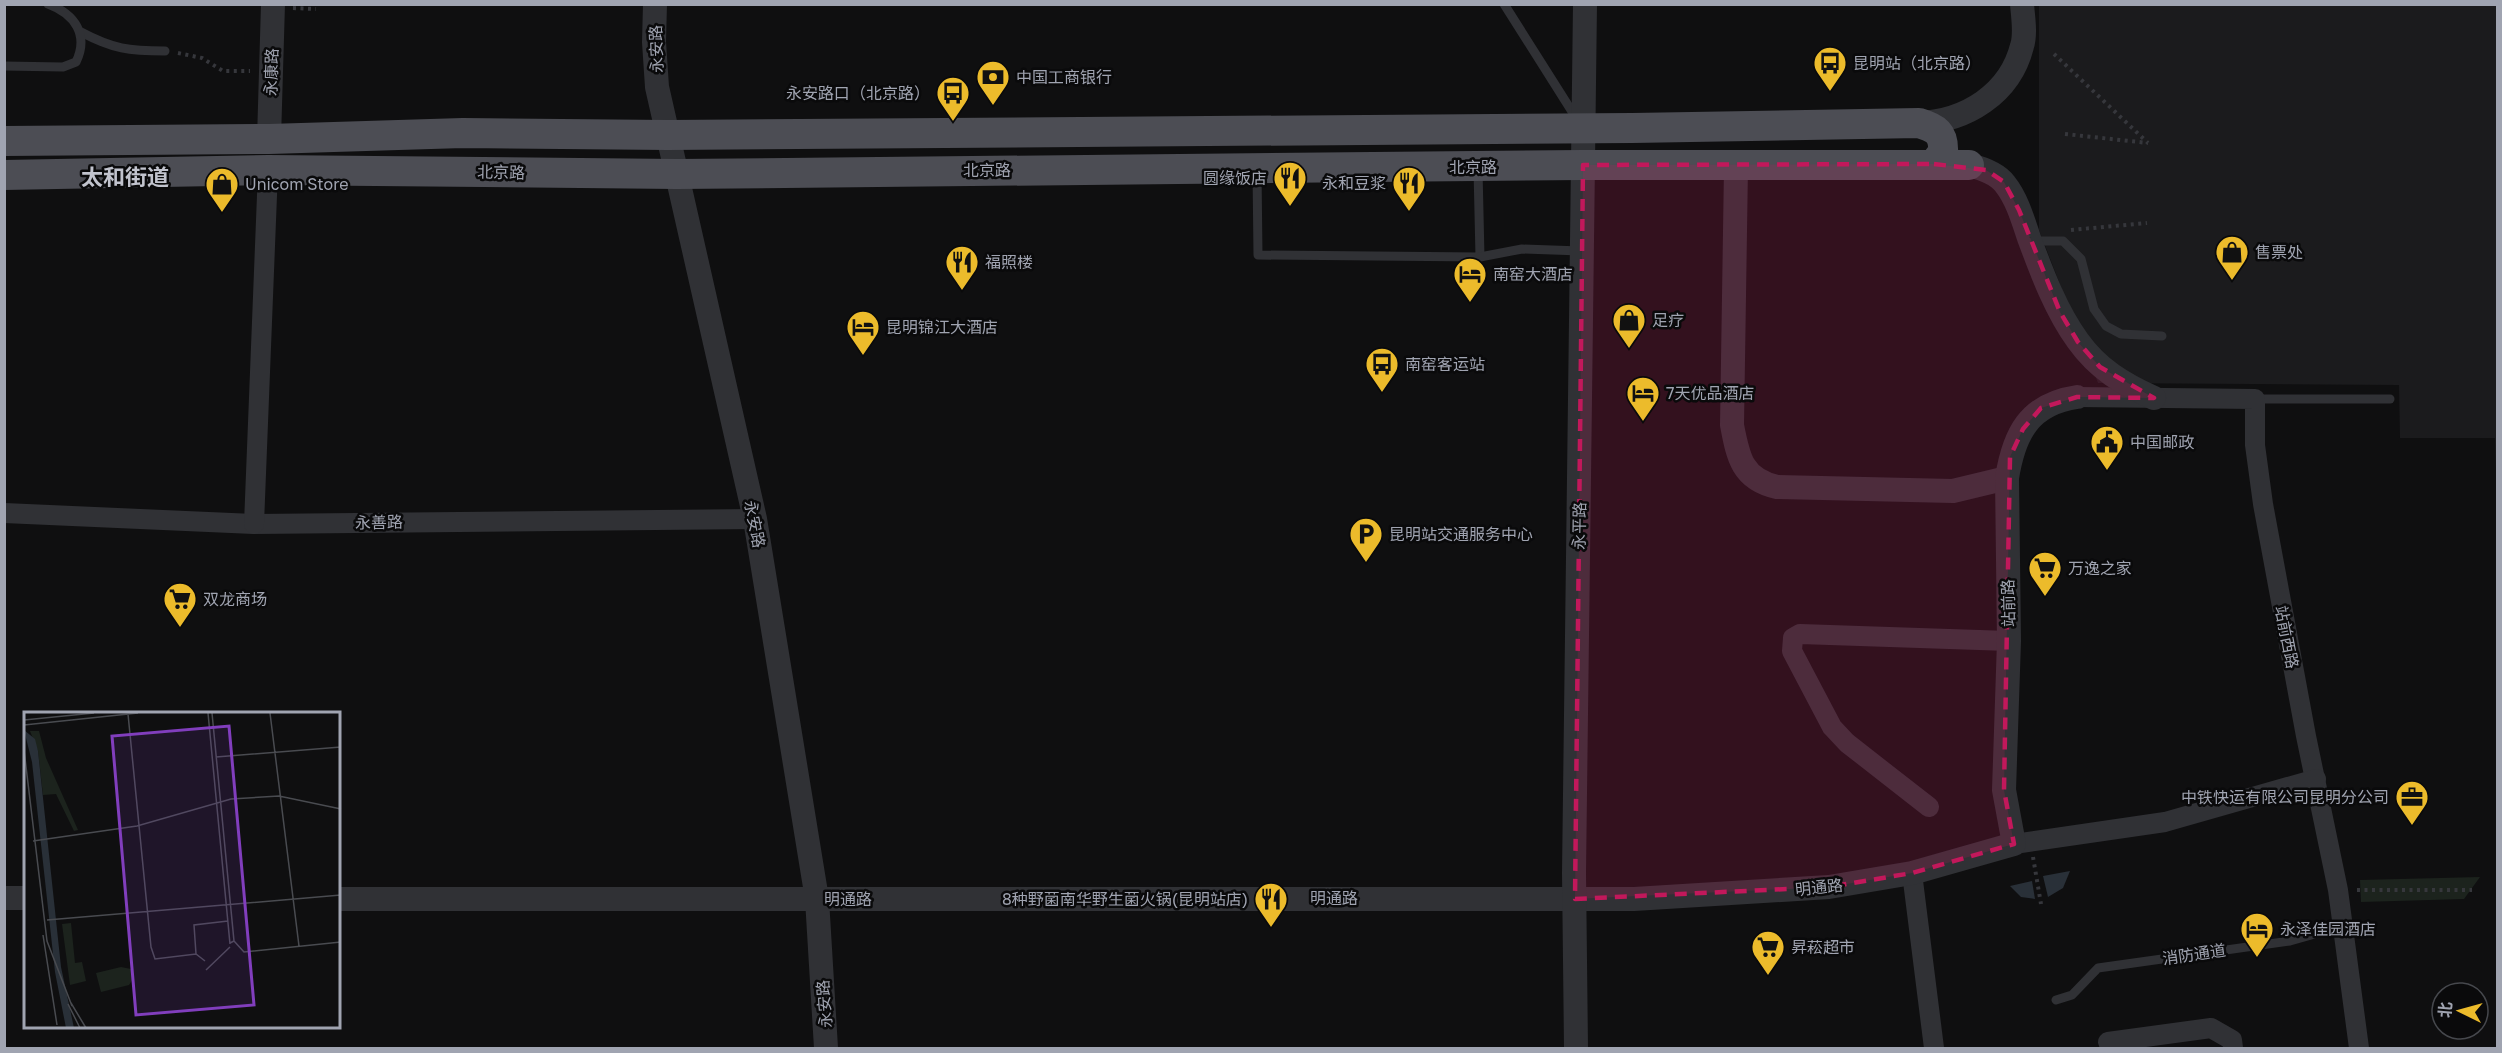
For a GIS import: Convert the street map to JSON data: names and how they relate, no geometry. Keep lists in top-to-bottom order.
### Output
{
  "streets": {
    "main road": ["北京路"],
    "street": [
      "永安路",
      "永康路",
      "永善路",
      "永平路",
      "站前路",
      "站前西路",
      "明通路"
    ],
    "lane": ["消防通道"]
  },
  "crossings": [
    ["永安路", "北京路"],
    ["永安路", "永善路"],
    ["永安路", "明通路"],
    ["北京路", "永平路"],
    ["永平路", "明通路"],
    ["站前路", "明通路"],
    ["站前西路", "明通路"],
    ["站前西路", "消防通道"]
  ],
  "districts": ["太和街道"],
  "places": {
    "bus stop": ["昆明站（北京路）", "永安路口（北京路）", "南窑客运站"],
    "bank": ["中国工商银行"],
    "restaurant": [
      "圆缘饭店",
      "永和豆浆",
      "福照楼",
      "8种野菌南华野生菌火锅(昆明站店)"
    ],
    "shop": ["Unicom Store", "售票处", "足疗"],
    "hotel": [
      "南窑大酒店",
      "昆明锦江大酒店",
      "7天优品酒店",
      "永泽佳园酒店"
    ],
    "public building": ["中国邮政"],
    "parking": ["昆明站交通服务中心"],
    "supermarket": ["万逸之家", "双龙商场", "昇菘超市"],
    "office": ["中铁快运有限公司昆明分公司"]
  },
  "north": "left"
}
